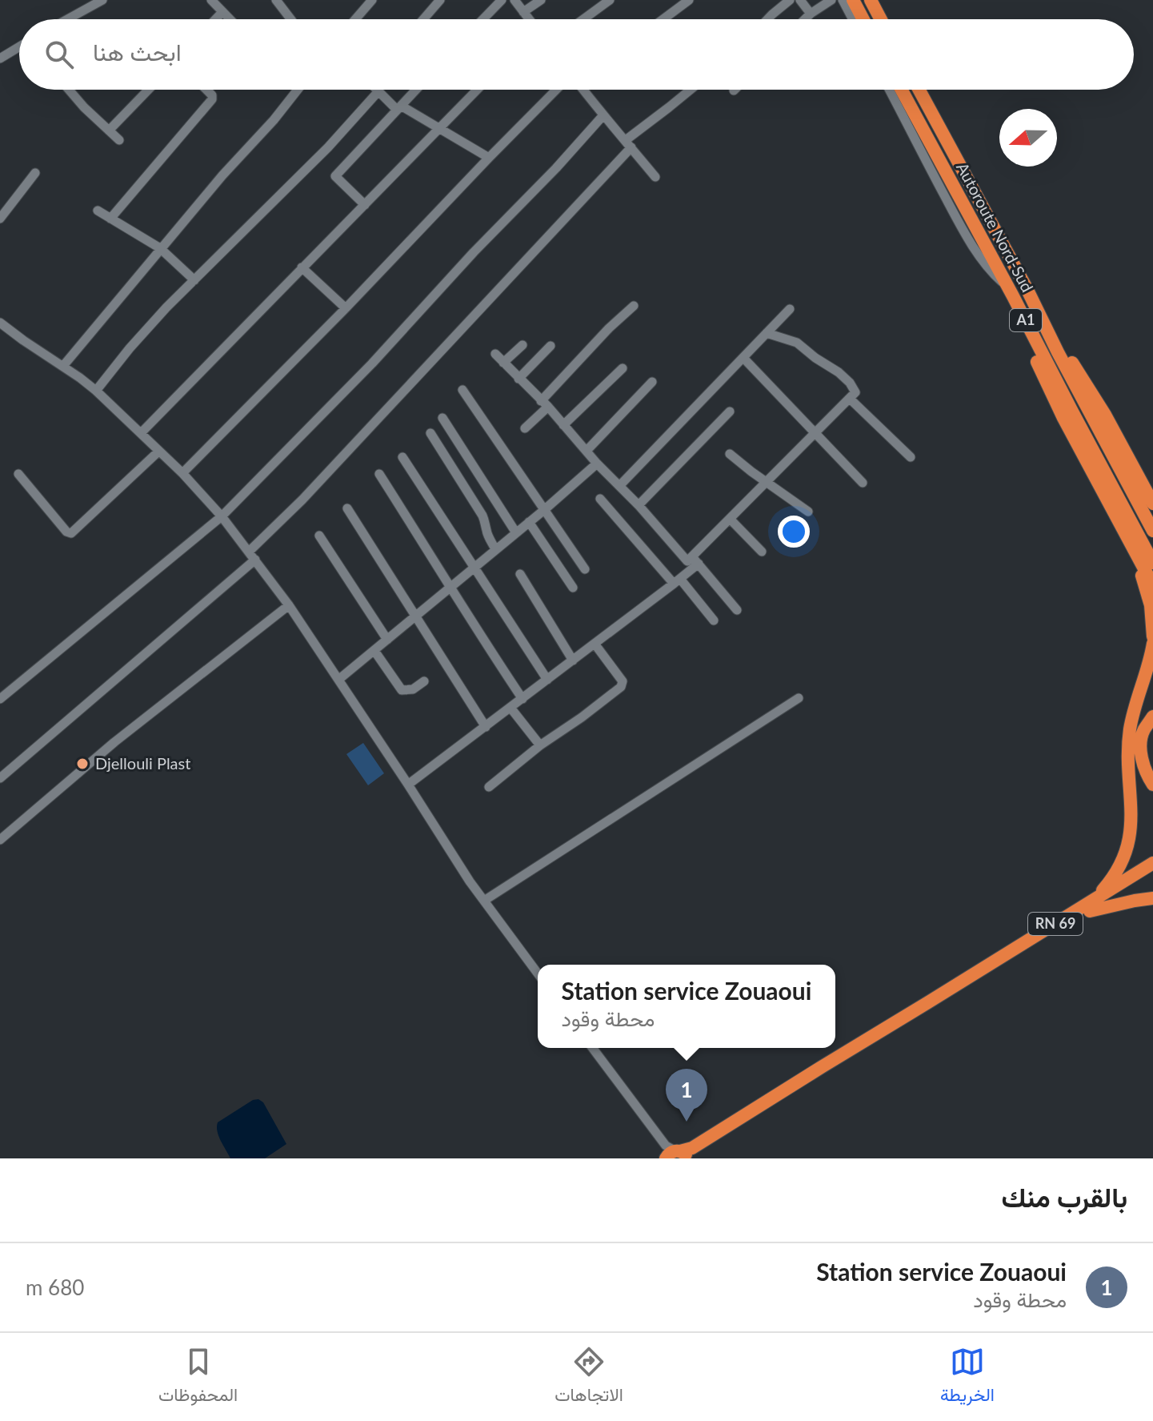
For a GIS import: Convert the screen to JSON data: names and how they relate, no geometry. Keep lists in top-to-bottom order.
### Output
{
  "streets": {
    "highway": ["Autoroute Nord-Sud", "A1", "RN 69"]
  },
  "places": ["Djellouli Plast"],
  "north": "left",
  "page": {
    "search": "ابحث هنا",
    "popup": ["Station service Zouaoui", "محطة وقود"],
    "pins": "1",
    "heading": "بالقرب منك",
    "list": [
      {
        "mark": "1",
        "name": "Station service Zouaoui",
        "note": "محطة وقود",
        "value": "680 m"
      }
    ],
    "nav": ["الخريطة", "الاتجاهات", "المحفوظات"]
  }
}
